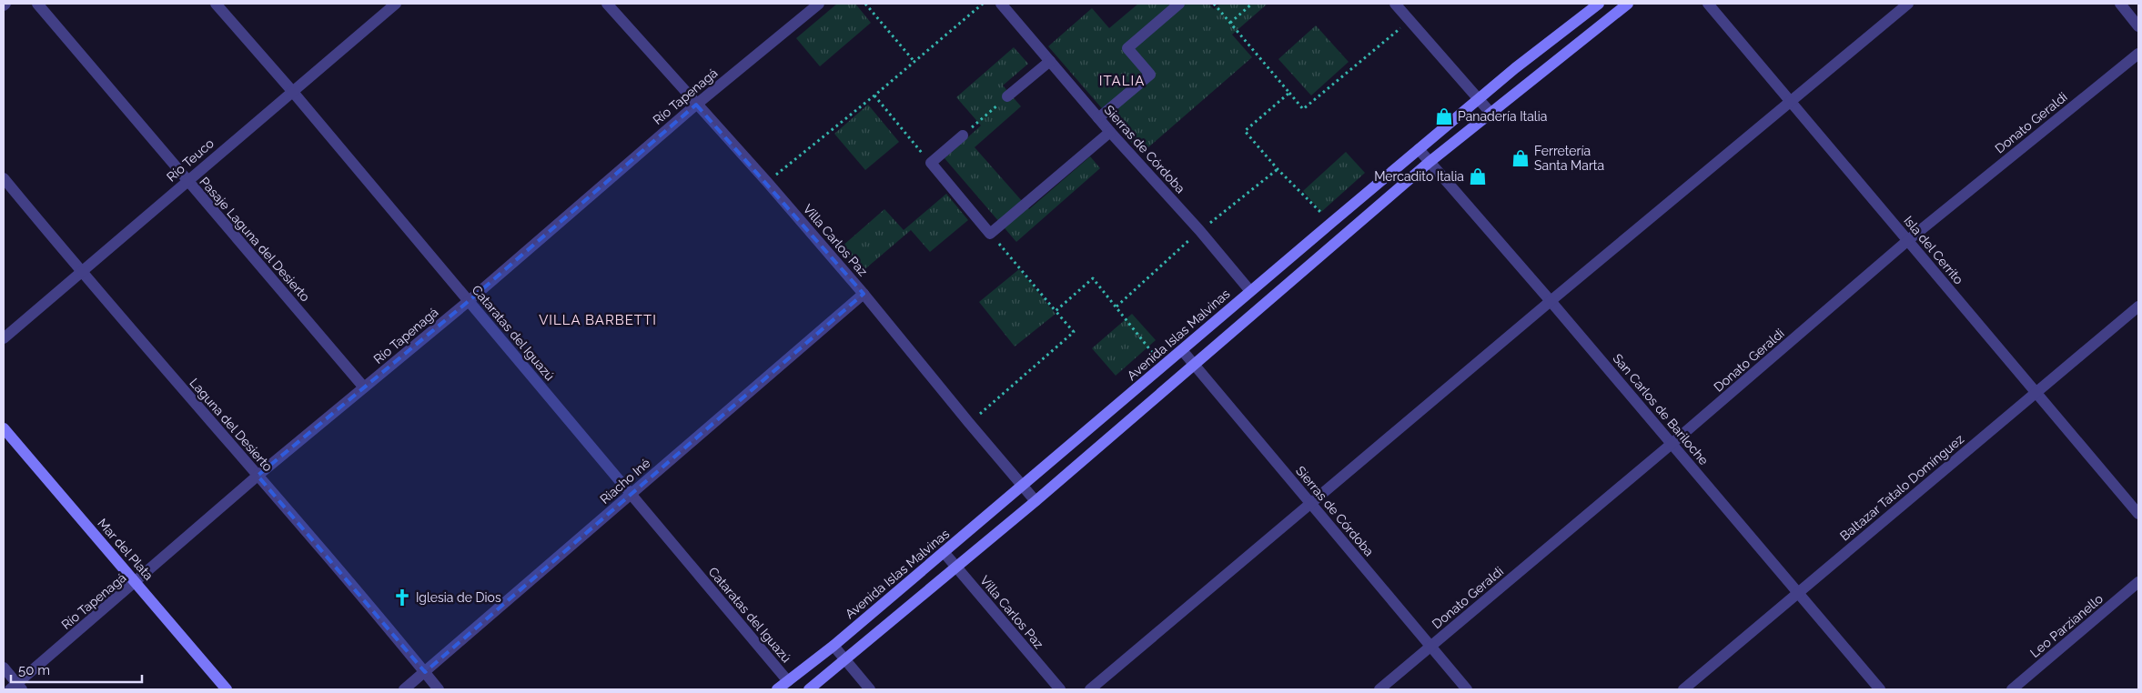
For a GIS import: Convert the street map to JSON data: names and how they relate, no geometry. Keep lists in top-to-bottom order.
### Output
{
  "streets": {
    "main road": ["Avenida Islas Malvinas", "Mar del Plata"],
    "street": [
      "Río Tapenagá",
      "Donato Geraldi",
      "Sierras de Córdoba",
      "Río Teuco",
      "Pasaje Laguna del Desierto",
      "Villa Carlos Paz",
      "Isla del Cerrito",
      "Cataratas del Iguazú",
      "San Carlos de Bariloche",
      "Laguna del Desierto",
      "Riacho Iné",
      "Baltazar Tatalo Domínguez",
      "Leo Parzianello"
    ]
  },
  "crossings": [
    ["Río Tapenagá", "Pasaje Laguna del Desierto"],
    ["Río Tapenagá", "Villa Carlos Paz"],
    ["Río Tapenagá", "Cataratas del Iguazú"],
    ["Río Tapenagá", "Laguna del Desierto"],
    ["Río Tapenagá", "Mar del Plata"],
    ["Donato Geraldi", "Sierras de Córdoba"],
    ["Donato Geraldi", "Isla del Cerrito"],
    ["Donato Geraldi", "San Carlos de Bariloche"],
    ["Sierras de Córdoba", "Avenida Islas Malvinas"],
    ["Río Teuco", "Pasaje Laguna del Desierto"],
    ["Río Teuco", "Cataratas del Iguazú"],
    ["Río Teuco", "Laguna del Desierto"],
    ["Villa Carlos Paz", "Avenida Islas Malvinas"],
    ["Villa Carlos Paz", "Riacho Iné"],
    ["Isla del Cerrito", "Baltazar Tatalo Domínguez"],
    ["Cataratas del Iguazú", "Avenida Islas Malvinas"],
    ["Cataratas del Iguazú", "Riacho Iné"],
    ["Avenida Islas Malvinas", "San Carlos de Bariloche"],
    ["San Carlos de Bariloche", "Baltazar Tatalo Domínguez"],
    ["Laguna del Desierto", "Riacho Iné"]
  ],
  "districts": ["ITALIA", "VILLA BARBETTI"],
  "places": {
    "shop": ["Panadería Italia", "Ferretería Santa Marta", "Mercadito Italia"],
    "church": ["Iglesia de Dios"]
  },
  "scale_bar": "50 m"
}
